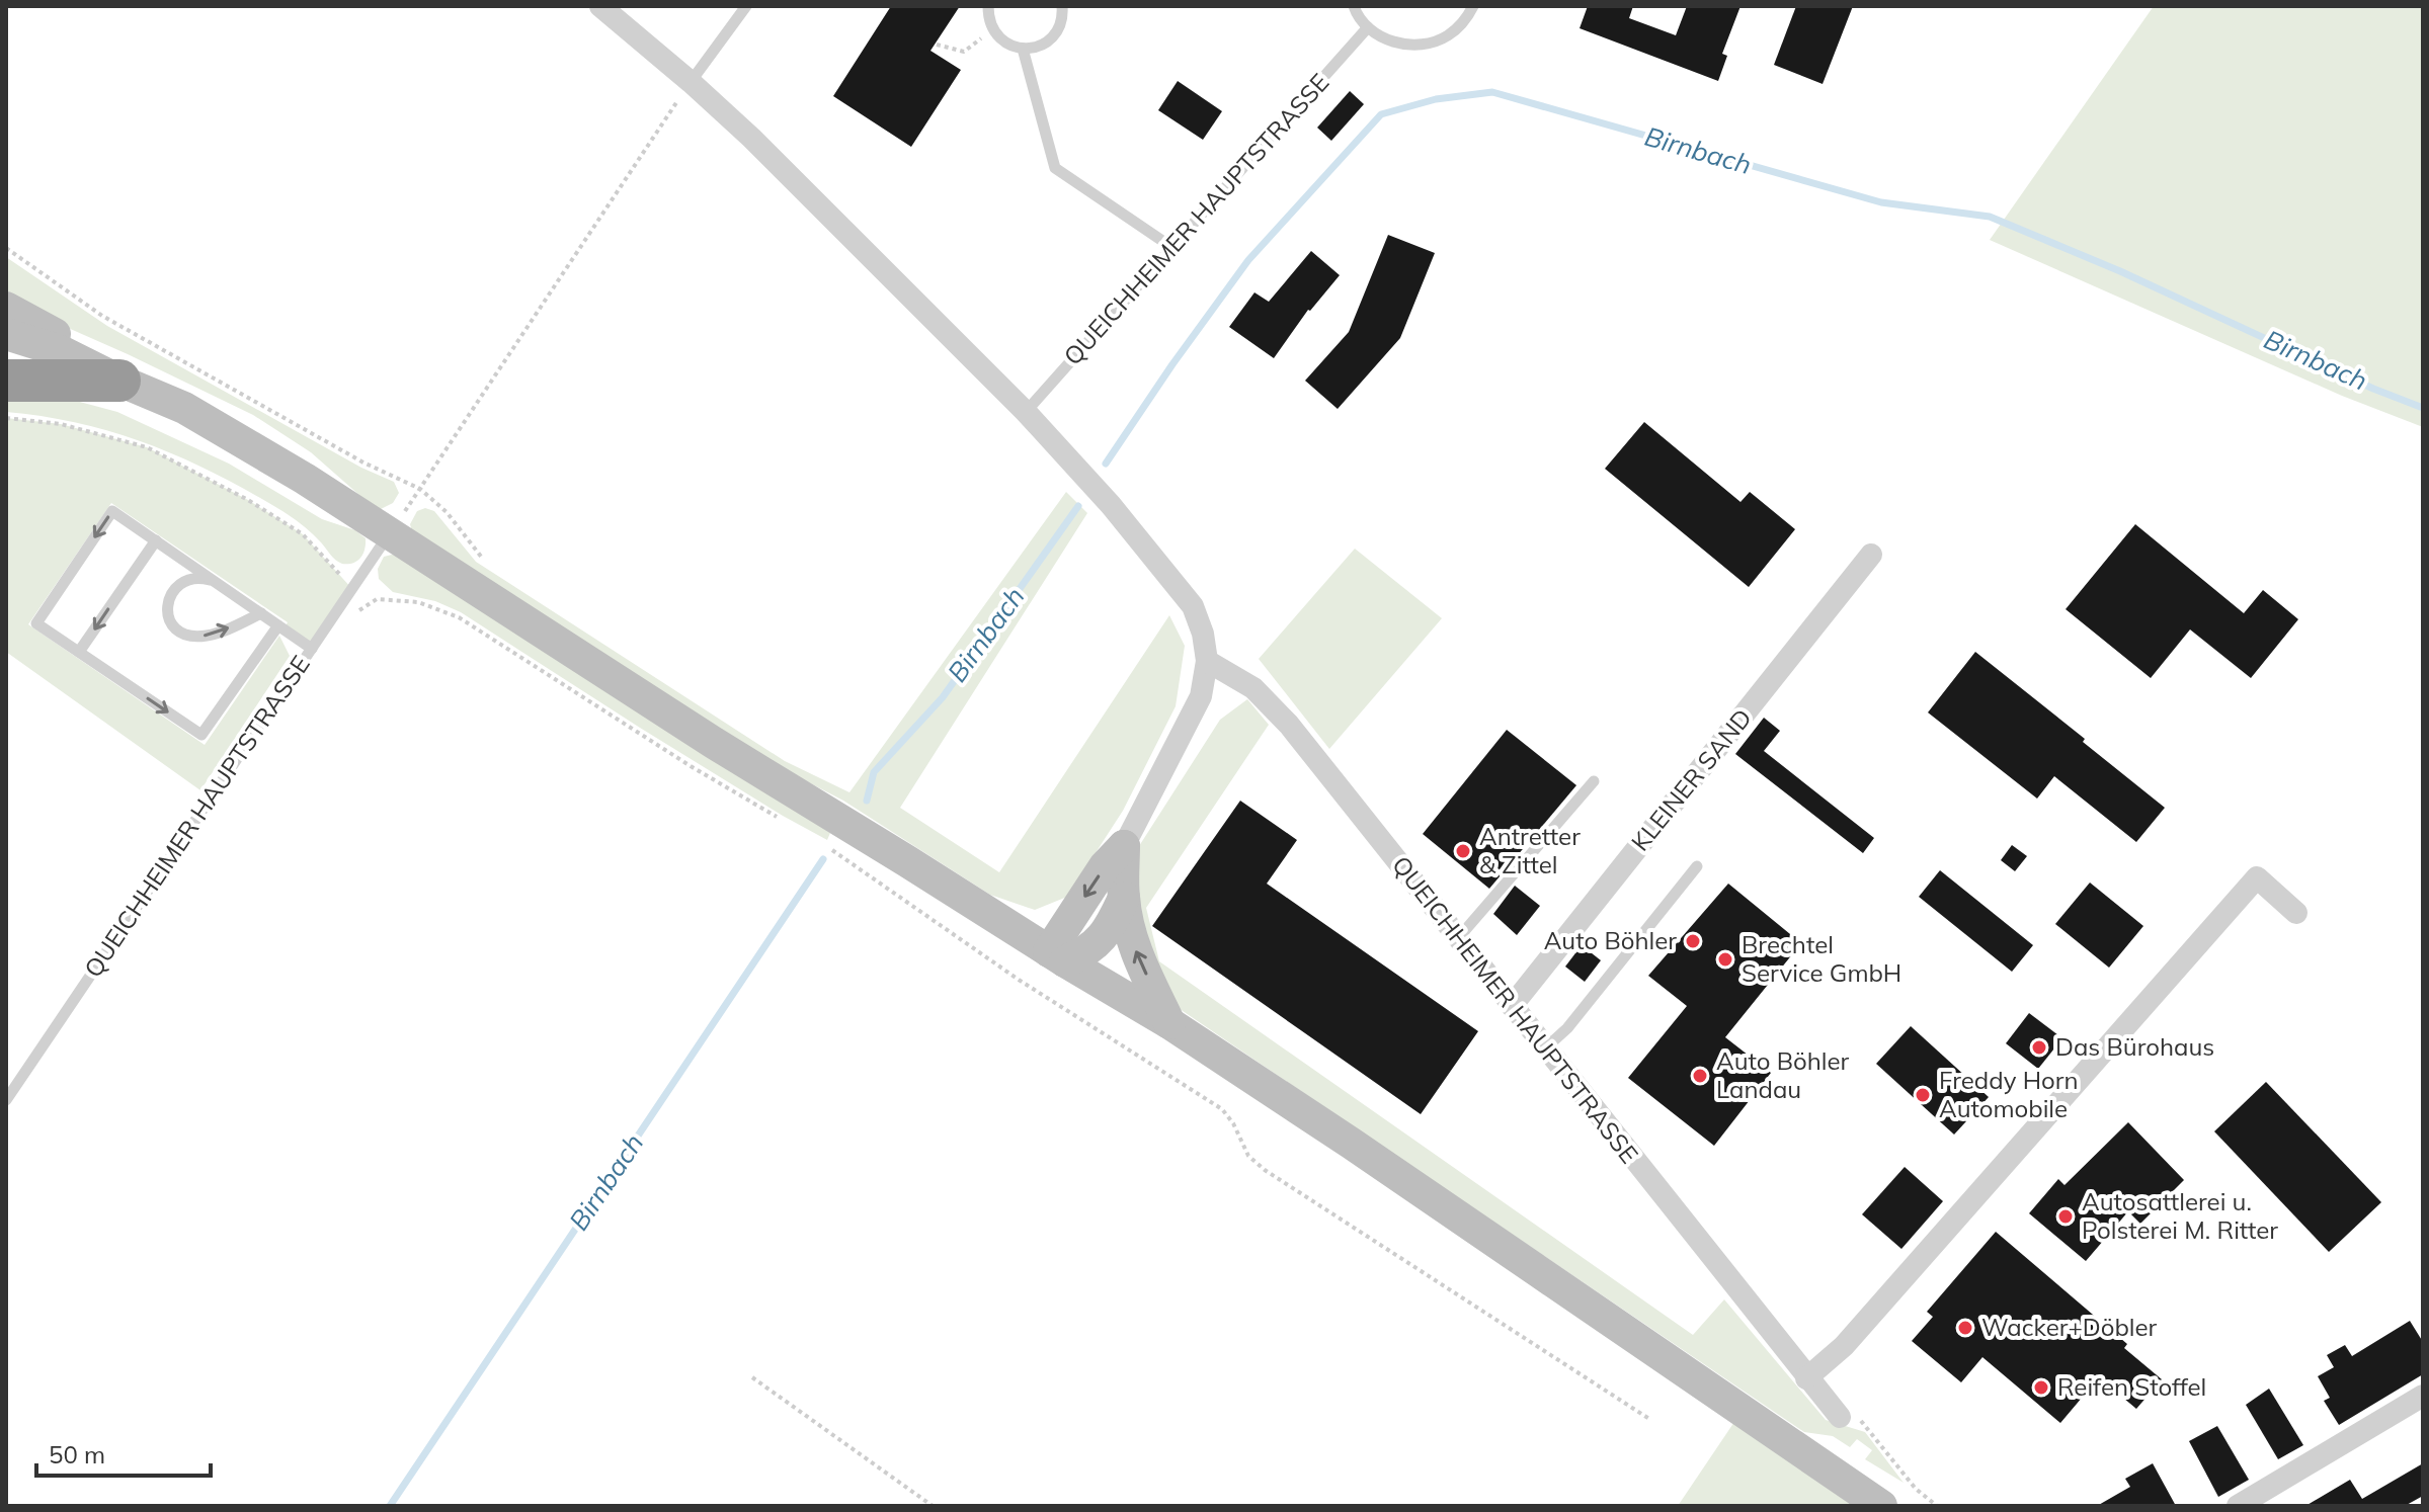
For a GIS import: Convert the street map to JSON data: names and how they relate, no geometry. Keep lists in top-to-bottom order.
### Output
{
  "streets": {
    "street": ["QUEICHHEIMER HAUPTSTRASSE", "KLEINER SAND"]
  },
  "crossings": [
    ["QUEICHHEIMER HAUPTSTRASSE", "KLEINER SAND"]
  ],
  "water": ["Birnbach"],
  "places": [
    "Antretter & Zittel",
    "Auto Böhler",
    "Brechtel Service GmbH",
    "Das Bürohaus",
    "Auto Böhler Landau",
    "Freddy Horn Automobile",
    "Autosattlerei u. Polsterei M. Ritter",
    "Wacker+Döbler",
    "Reifen Stoffel"
  ],
  "scale_bar": "50 m"
}
